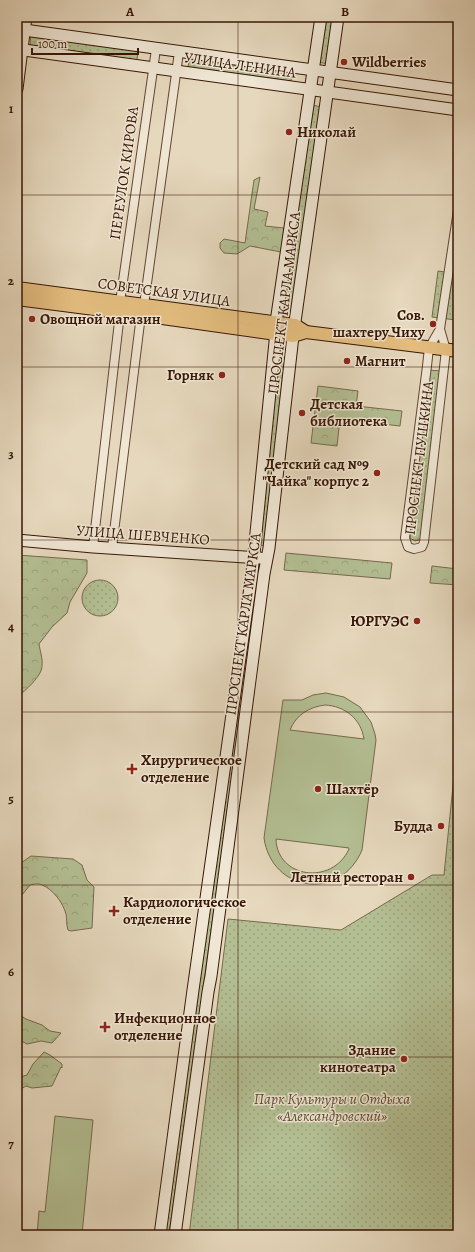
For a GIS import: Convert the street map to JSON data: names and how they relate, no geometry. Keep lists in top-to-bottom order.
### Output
{
  "streets": {
    "main road": [
      "УЛИЦА ЛЕНИНА",
      "СОВЕТСКАЯ УЛИЦА",
      "ПРОСПЕКТ КАРЛА МАРКСА",
      "УЛИЦА ШЕВЧЕНКО"
    ],
    "street": ["ПЕРЕУЛОК КИРОВА", "ПРОСПЕКТ ПУШКИНА"]
  },
  "crossings": [
    ["УЛИЦА ЛЕНИНА", "ПЕРЕУЛОК КИРОВА"],
    ["УЛИЦА ЛЕНИНА", "ПРОСПЕКТ КАРЛА МАРКСА"],
    ["ПЕРЕУЛОК КИРОВА", "СОВЕТСКАЯ УЛИЦА"],
    ["ПЕРЕУЛОК КИРОВА", "УЛИЦА ШЕВЧЕНКО"],
    ["СОВЕТСКАЯ УЛИЦА", "ПРОСПЕКТ КАРЛА МАРКСА"],
    ["СОВЕТСКАЯ УЛИЦА", "ПРОСПЕКТ ПУШКИНА"],
    ["ПРОСПЕКТ КАРЛА МАРКСА", "УЛИЦА ШЕВЧЕНКО"]
  ],
  "parks": ["Парк Культуры и Отдыха «Александровский»"],
  "places": {
    "other": [
      "Wildberries",
      "Николай",
      "Овощной магазин",
      "Сов. шахтеру Чиху",
      "Магнит",
      "Горняк",
      "Детская библиотека",
      "Детский сад №9 \"Чайка\" корпус 2",
      "ЮРГУЭС",
      "Шахтёр",
      "Будда",
      "Летний ресторан",
      "Здание кинотеатра"
    ],
    "health": ["Хирургическое отделение", "Кардиологическое отделение", "Инфекционное отделение"]
  },
  "scale_bar": "100 m",
  "grid": {
    "columns": ["A", "B"],
    "rows": [
      "1",
      "2",
      "3",
      "4",
      "5",
      "6",
      "7"
    ]
  }
}
